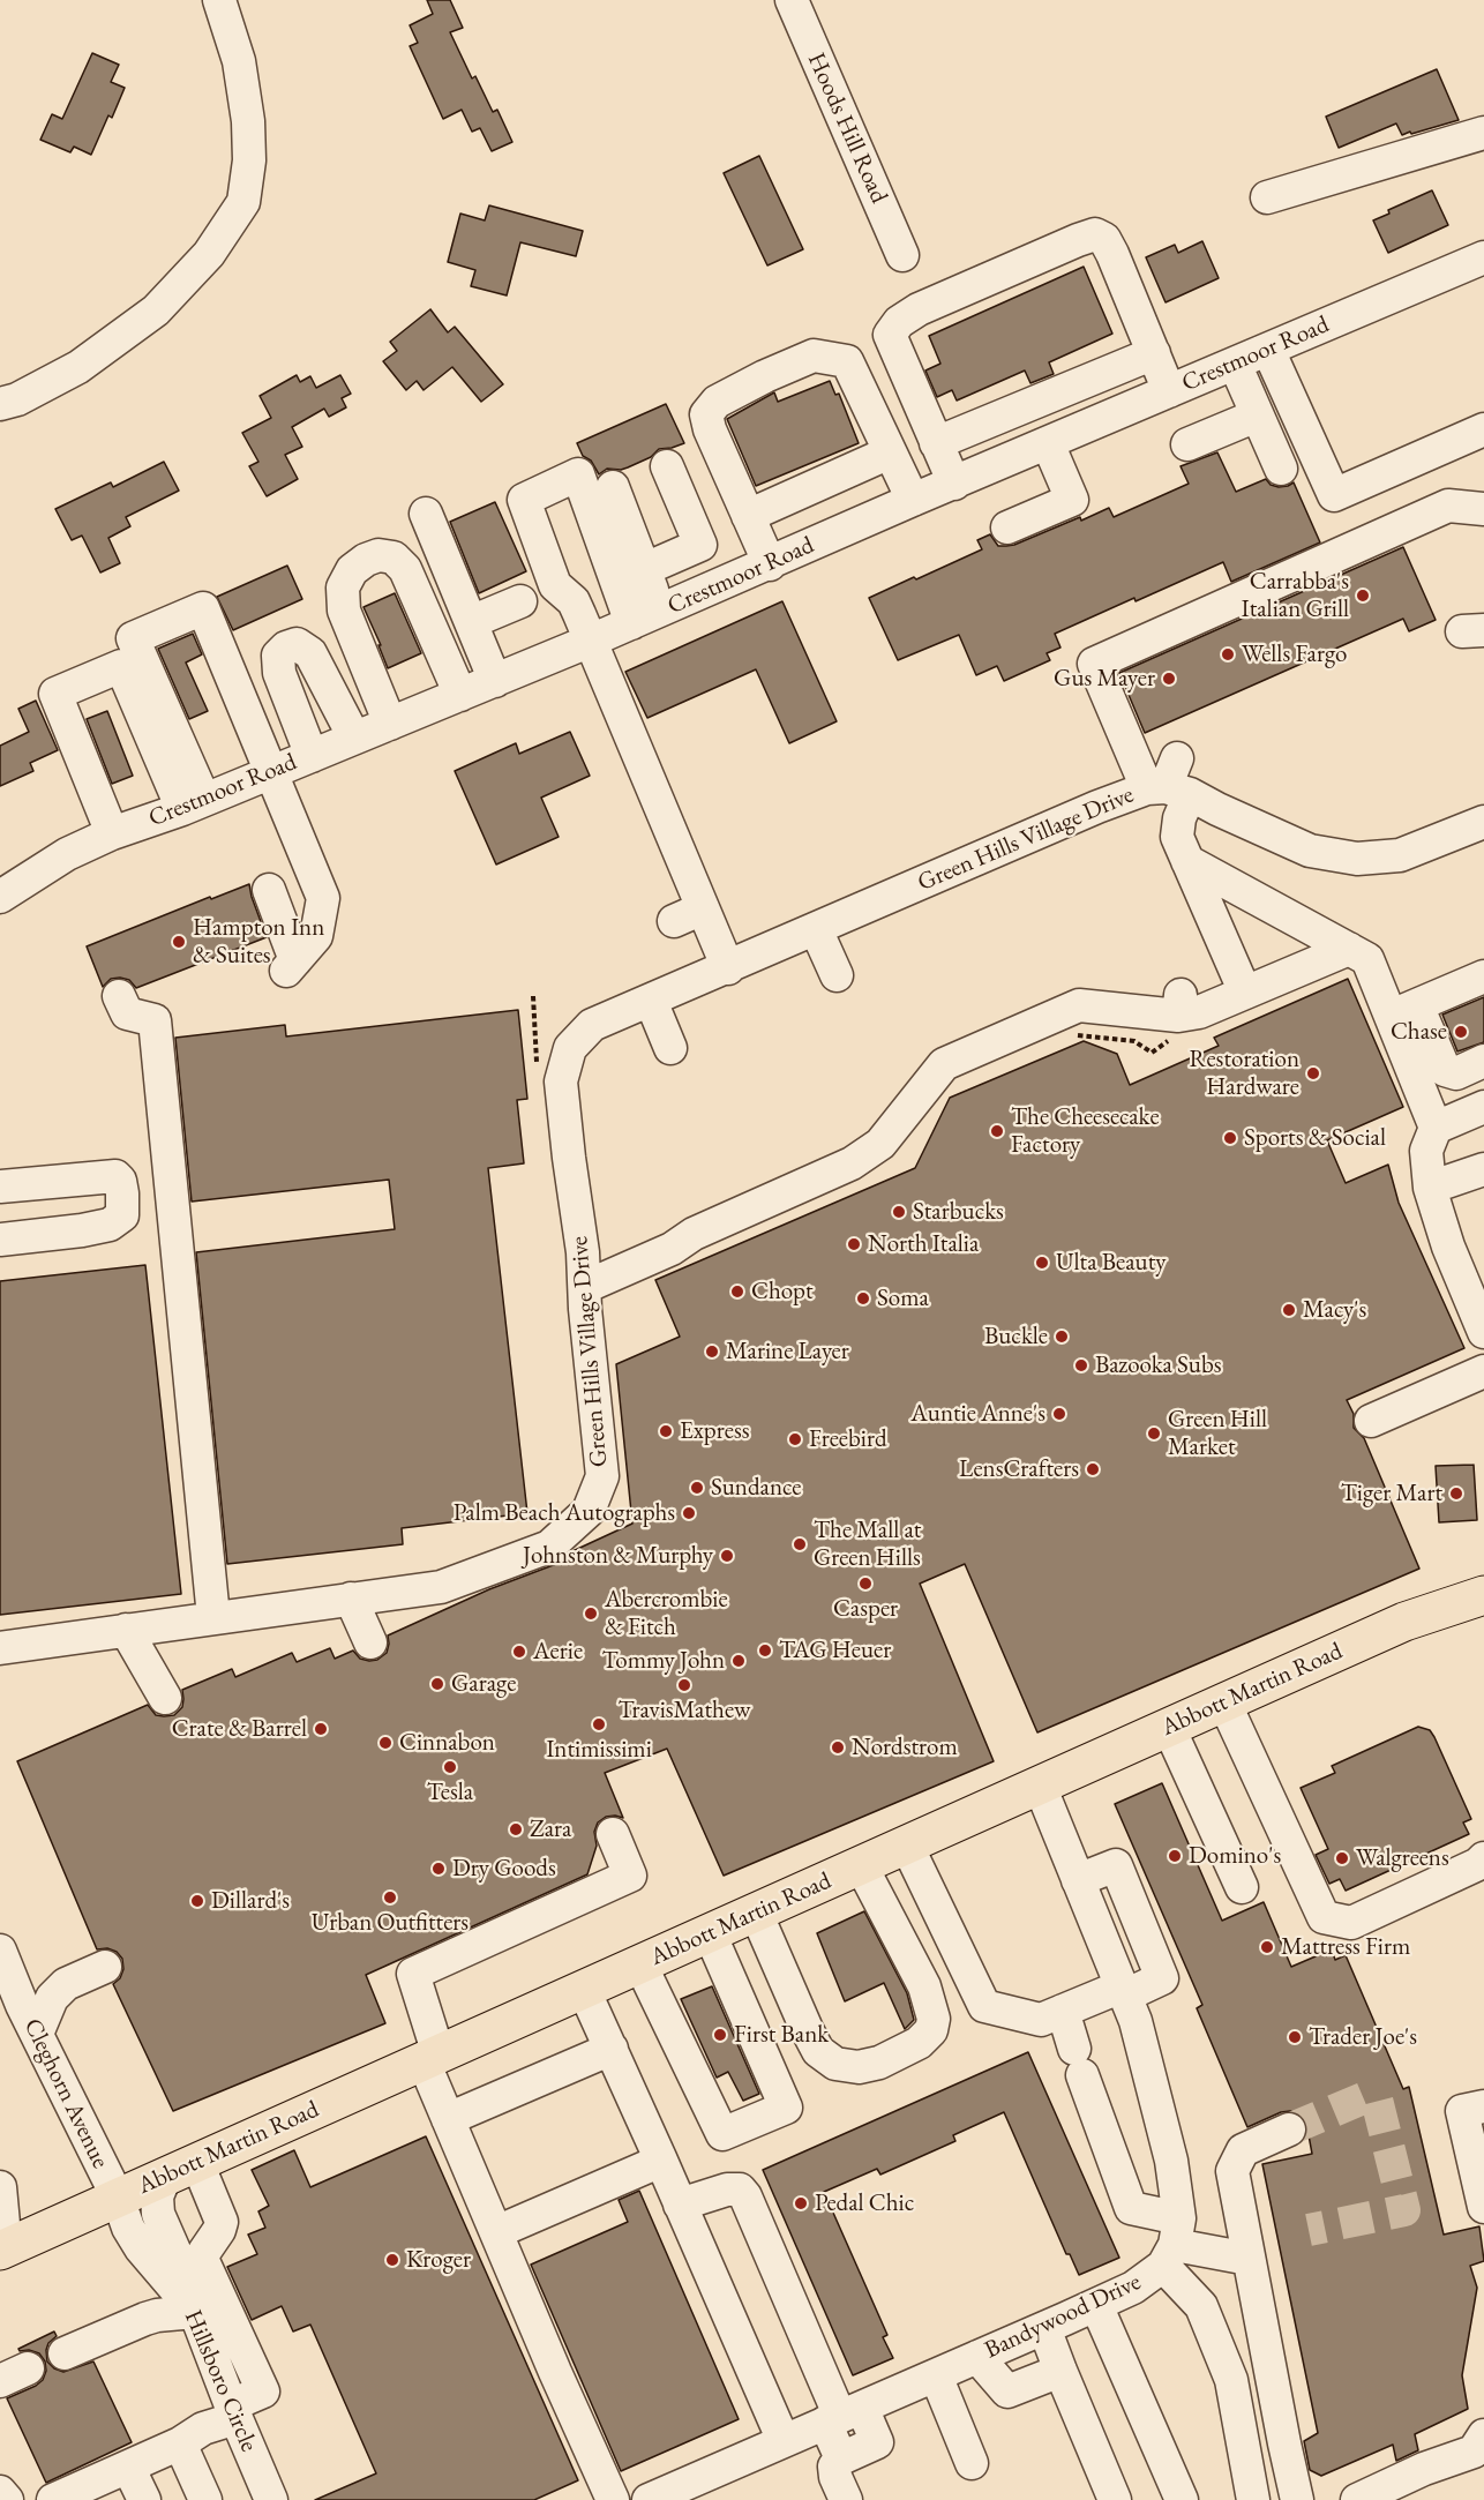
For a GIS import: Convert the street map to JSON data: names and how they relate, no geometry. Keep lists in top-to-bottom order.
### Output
{
  "streets": {
    "main road": ["Abbott Martin Road"],
    "street": [
      "Hoods Hill Road",
      "Crestmoor Road",
      "Green Hills Village Drive",
      "Cleghorn Avenue",
      "Bandywood Drive",
      "Hillsboro Circle"
    ]
  },
  "crossings": [
    ["Abbott Martin Road", "Cleghorn Avenue"],
    ["Abbott Martin Road", "Hillsboro Circle"],
    ["Cleghorn Avenue", "Hillsboro Circle"]
  ],
  "places": [
    "Carrabba's Italian Grill",
    "Wells Fargo",
    "Gus Mayer",
    "Hampton Inn & Suites",
    "Chase",
    "Restoration Hardware",
    "The Cheesecake Factory",
    "Sports & Social",
    "Starbucks",
    "North Italia",
    "Ulta Beauty",
    "Chopt",
    "Soma",
    "Macy's",
    "Buckle",
    "Marine Layer",
    "Bazooka Subs",
    "Auntie Anne's",
    "Express",
    "Green Hill Market",
    "Freebird",
    "LensCrafters",
    "Sundance",
    "Tiger Mart",
    "Palm Beach Autographs",
    "The Mall at Green Hills",
    "Johnston & Murphy",
    "Casper",
    "Abercrombie & Fitch",
    "TAG Heuer",
    "Aerie",
    "Tommy John",
    "Garage",
    "TravisMathew",
    "Intimissimi",
    "Crate & Barrel",
    "Cinnabon",
    "Nordstrom",
    "Tesla",
    "Zara",
    "Domino's",
    "Walgreens",
    "Dry Goods",
    "Urban Outfitters",
    "Dillard's",
    "Mattress Firm",
    "First Bank",
    "Trader Joe's",
    "Pedal Chic",
    "Kroger"
  ]
}
